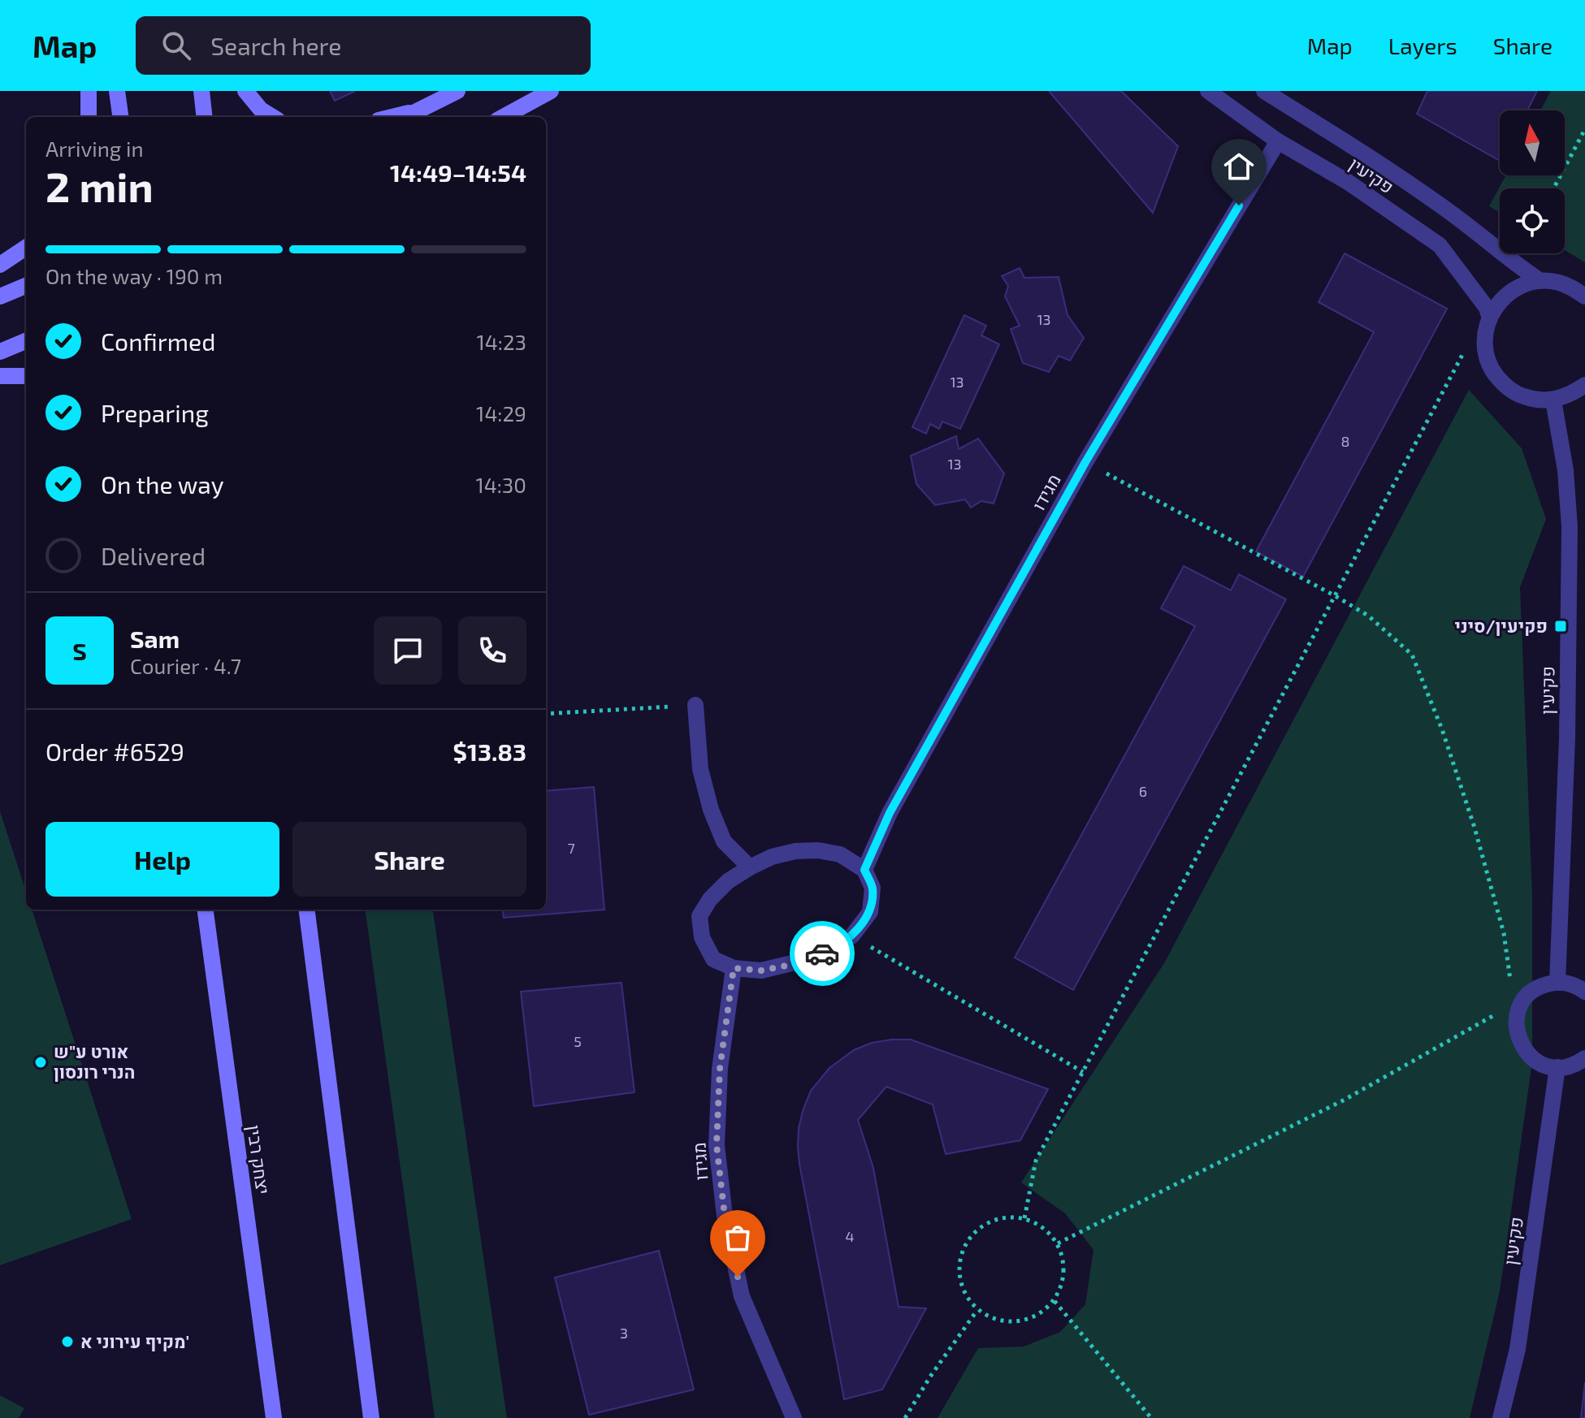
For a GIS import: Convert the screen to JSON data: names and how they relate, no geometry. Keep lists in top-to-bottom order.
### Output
{
  "streets": {
    "main road": ["יצחק רבין"],
    "street": ["פקיעין", "מגידו"]
  },
  "crossings": [
    ["פקיעין", "מגידו"]
  ],
  "places": {
    "transit": ["פקיעין/סיני"],
    "other": ["אורט ע\"ש הנרי רונסון", "מקיף עירוני א'"]
  },
  "house_numbers": [
    "13",
    "13",
    "8",
    "13",
    "6",
    "7",
    "5",
    "4",
    "3"
  ],
  "north": "top",
  "page": {
    "header": "Map",
    "search": "Search here",
    "nav": ["Map", "Layers", "Share"],
    "heading": ["2 min", "Arriving in", "14:49–14:54"],
    "panel": [
      "Sam",
      "Courier · 4.7",
      "Order #6529",
      "$13.83"
    ],
    "bar": "On the way · 190 m",
    "list": [
      ["Confirmed", "14:23"],
      ["Preparing", "14:29"],
      ["On the way", "14:30"],
      "Delivered"
    ],
    "round": "S",
    "buttons": ["Help", "Share"]
  }
}
